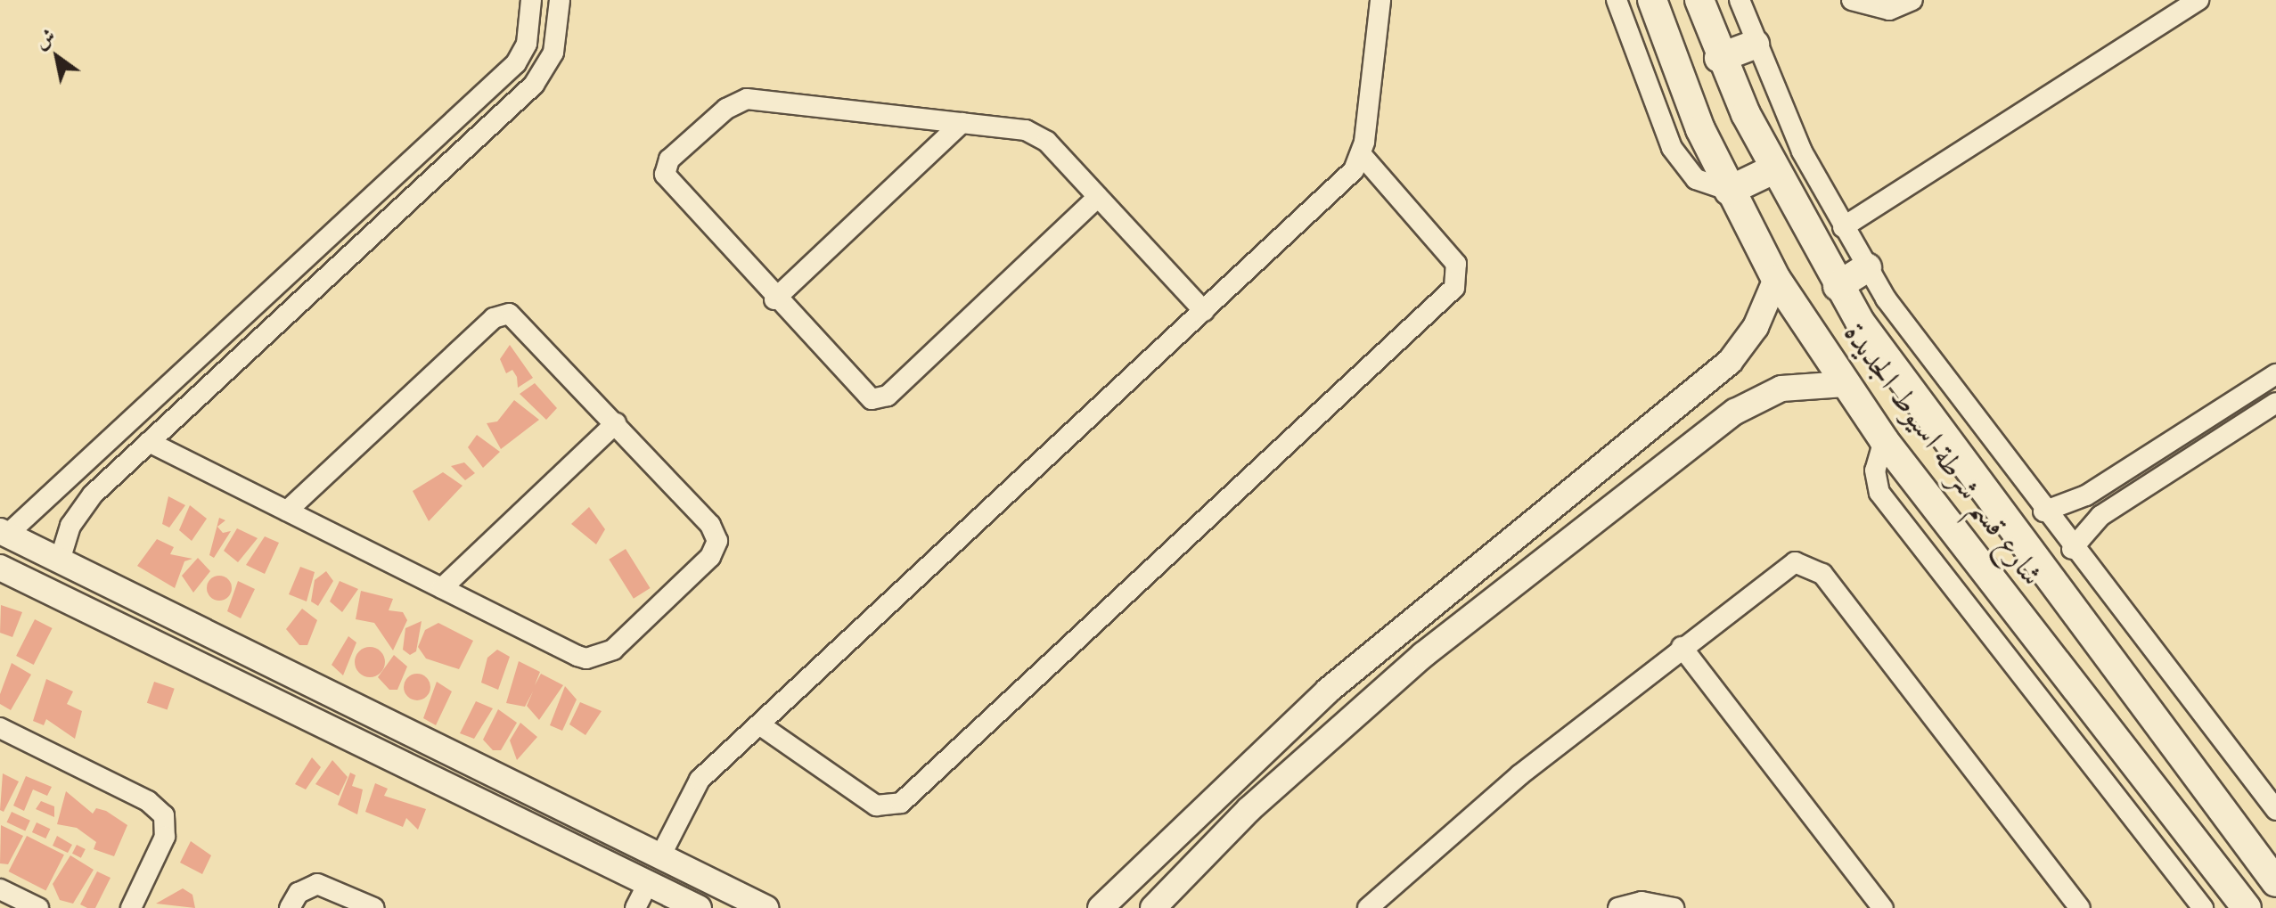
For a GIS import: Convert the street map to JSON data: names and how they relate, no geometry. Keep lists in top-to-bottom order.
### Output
{
  "streets": {
    "main road": ["شارع قسم شرطة اسيوط الجديدة"]
  },
  "north": "top left"
}
